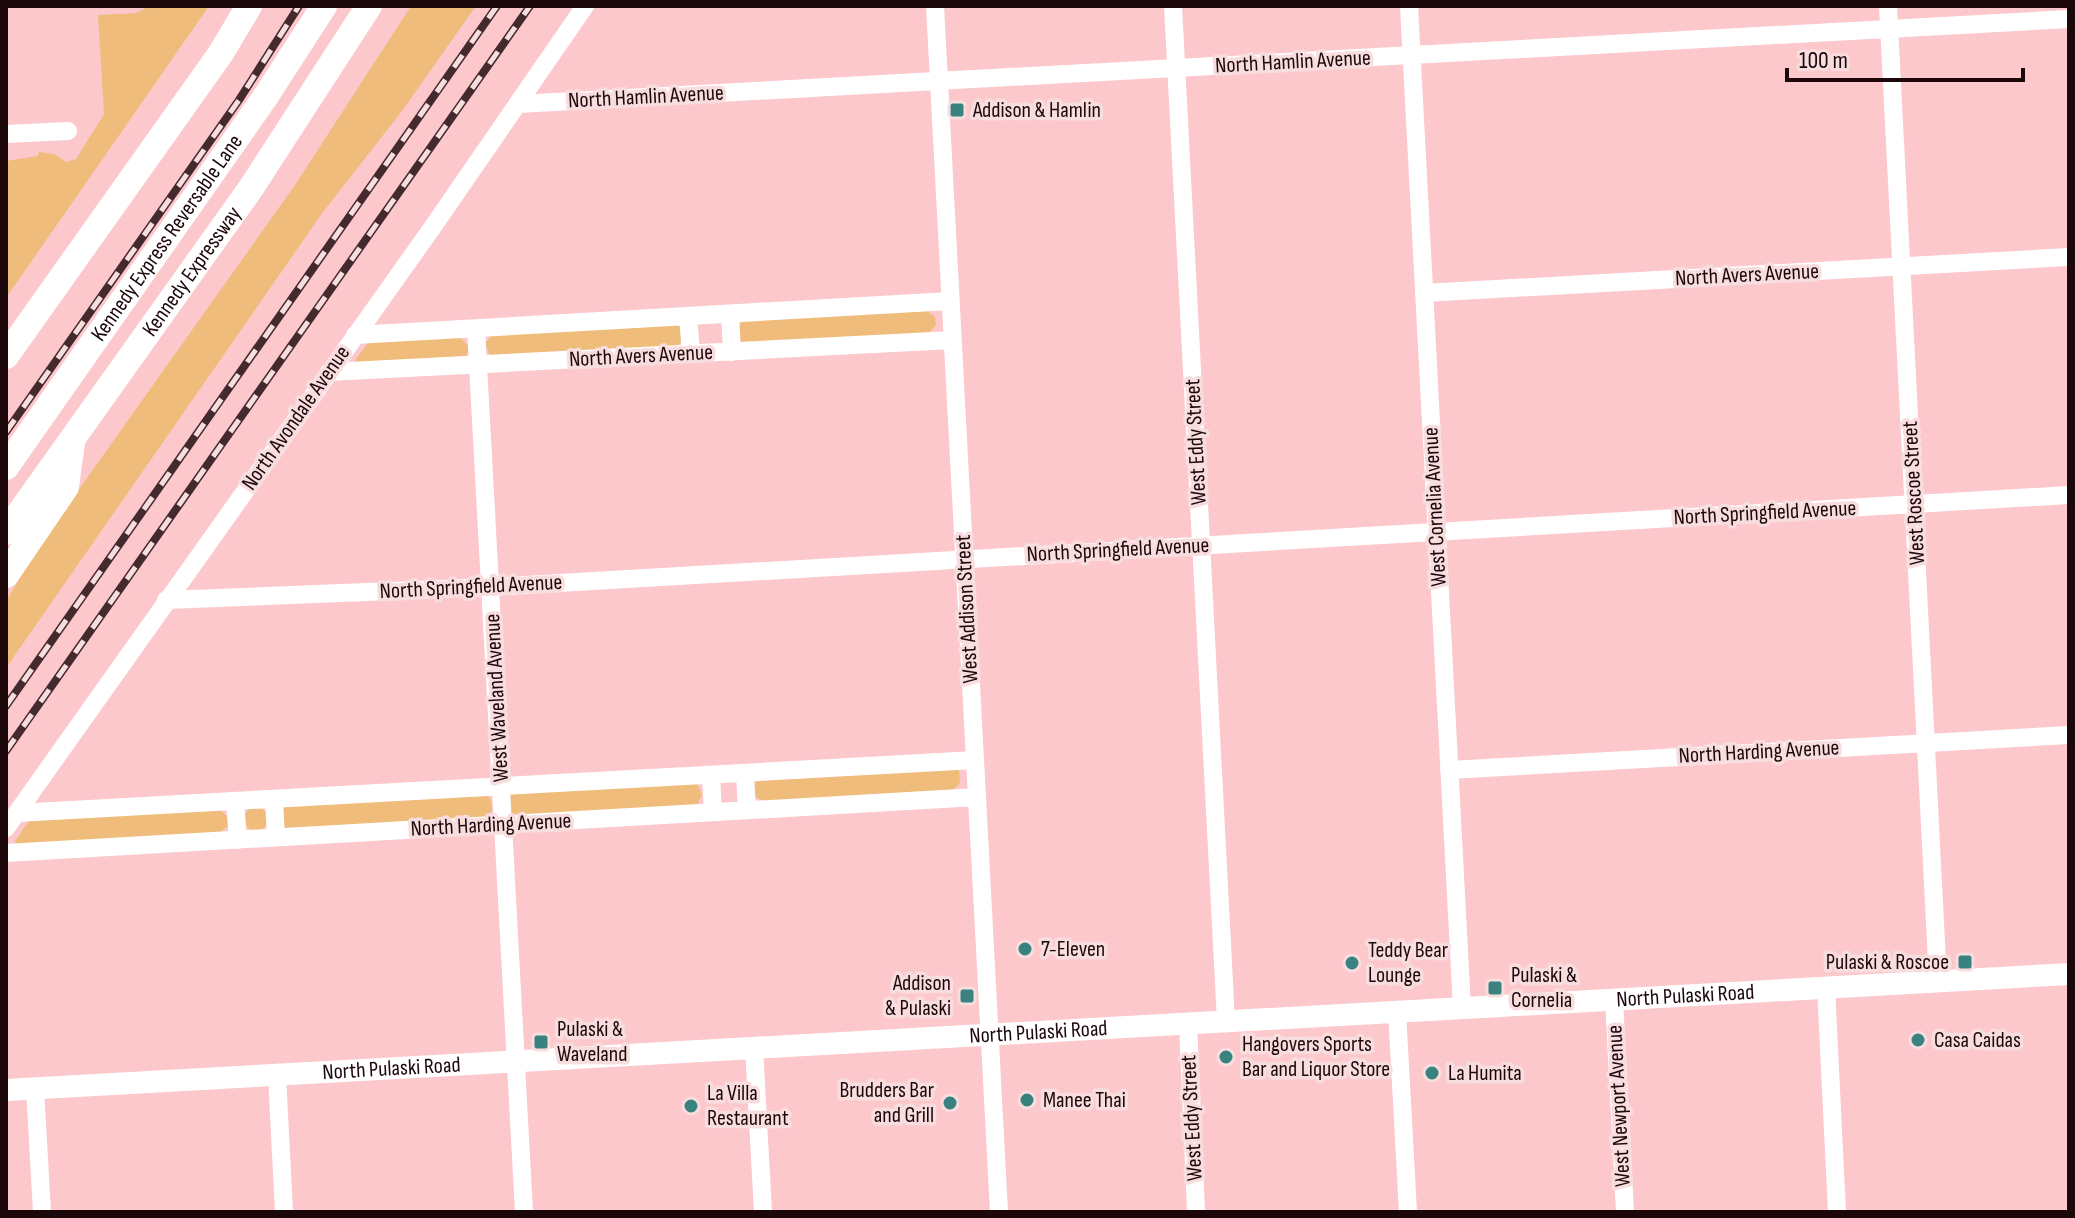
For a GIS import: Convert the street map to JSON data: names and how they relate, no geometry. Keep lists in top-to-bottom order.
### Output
{
  "streets": {
    "highway": ["Kennedy Express Reversable Lane", "Kennedy Expressway"],
    "main road": ["North Pulaski Road"],
    "street": [
      "North Hamlin Avenue",
      "North Avers Avenue",
      "North Avondale Avenue",
      "West Eddy Street",
      "West Roscoe Street",
      "West Cornelia Avenue",
      "North Springfield Avenue",
      "West Addison Street",
      "West Waveland Avenue",
      "North Harding Avenue",
      "West Newport Avenue"
    ]
  },
  "crossings": [
    ["North Hamlin Avenue", "North Avondale Avenue"],
    ["North Hamlin Avenue", "West Eddy Street"],
    ["North Hamlin Avenue", "West Roscoe Street"],
    ["North Hamlin Avenue", "West Cornelia Avenue"],
    ["North Hamlin Avenue", "West Addison Street"],
    ["North Avers Avenue", "North Avondale Avenue"],
    ["North Avers Avenue", "West Roscoe Street"],
    ["North Avers Avenue", "West Cornelia Avenue"],
    ["North Avers Avenue", "West Addison Street"],
    ["North Avers Avenue", "West Waveland Avenue"],
    ["North Avondale Avenue", "North Springfield Avenue"],
    ["North Avondale Avenue", "North Harding Avenue"],
    ["West Eddy Street", "North Springfield Avenue"],
    ["West Eddy Street", "North Pulaski Road"],
    ["West Roscoe Street", "North Springfield Avenue"],
    ["West Roscoe Street", "North Harding Avenue"],
    ["West Roscoe Street", "North Pulaski Road"],
    ["West Cornelia Avenue", "North Springfield Avenue"],
    ["West Cornelia Avenue", "North Harding Avenue"],
    ["West Cornelia Avenue", "North Pulaski Road"],
    ["North Springfield Avenue", "West Addison Street"],
    ["North Springfield Avenue", "West Waveland Avenue"],
    ["West Addison Street", "North Harding Avenue"],
    ["West Addison Street", "North Pulaski Road"],
    ["West Waveland Avenue", "North Harding Avenue"],
    ["West Waveland Avenue", "North Pulaski Road"],
    ["North Pulaski Road", "West Newport Avenue"]
  ],
  "places": {
    "transit": [
      "Addison & Hamlin",
      "Pulaski & Roscoe",
      "Pulaski & Cornelia",
      "Addison & Pulaski",
      "Pulaski & Waveland"
    ],
    "other": [
      "7-Eleven",
      "Teddy Bear Lounge",
      "Casa Caidas",
      "Hangovers Sports Bar and Liquor Store",
      "La Humita",
      "Manee Thai",
      "Brudders Bar and Grill",
      "La Villa Restaurant"
    ]
  },
  "scale_bar": "100 m"
}
